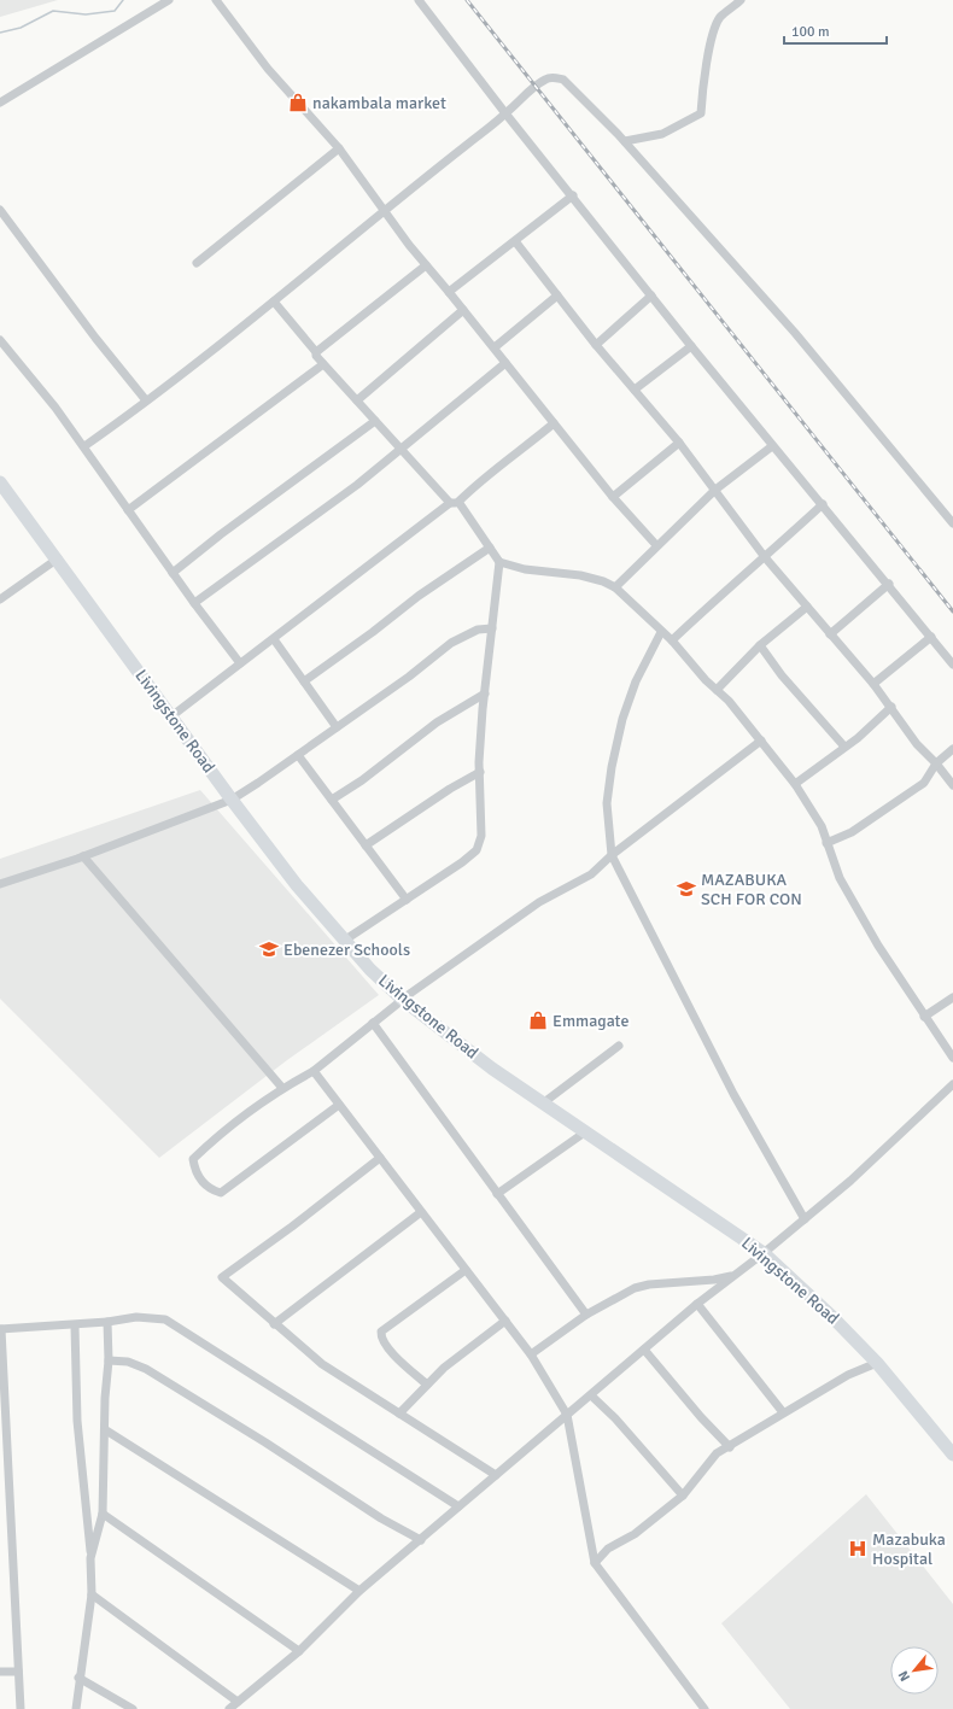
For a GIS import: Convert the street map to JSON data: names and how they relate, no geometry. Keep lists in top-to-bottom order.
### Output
{
  "streets": {
    "highway": ["Livingstone Road"]
  },
  "places": {
    "shop": ["nakambala market", "Emmagate"],
    "school or university": ["MAZABUKA SCH FOR CON", "Ebenezer Schools"],
    "hospital": ["Mazabuka Hospital"]
  },
  "scale_bar": "100 m",
  "north": "bottom left"
}
